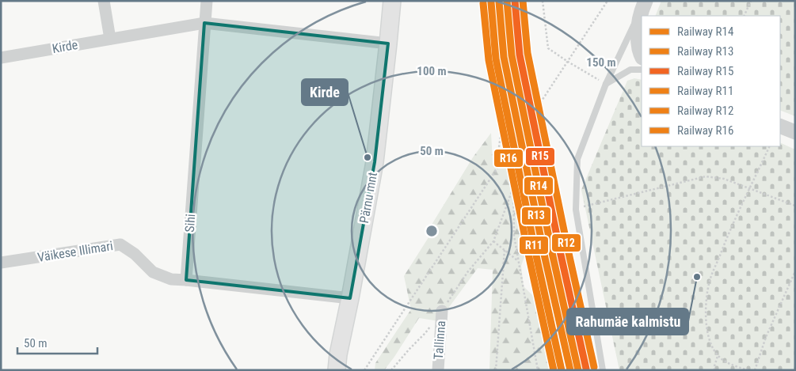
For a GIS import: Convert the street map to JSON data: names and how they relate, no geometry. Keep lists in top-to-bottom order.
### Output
{
  "streets": {
    "main road": ["Pärnu mnt"],
    "street": [
      "Kirde",
      "Sihi",
      "Väikese Illimari",
      "Tallinna"
    ]
  },
  "crossings": [
    ["Kirde", "Pärnu mnt"],
    ["Kirde", "Sihi"],
    ["Sihi", "Väikese Illimari"]
  ],
  "places": ["Kirde", "Rahumäe kalmistu"],
  "lines": [
    "rail line R14",
    "rail line R15",
    "rail line R12",
    "rail line R13",
    "rail line R11",
    "rail line R16"
  ],
  "legend": [
    "Railway R14",
    "Railway R13",
    "Railway R15",
    "Railway R11",
    "Railway R12",
    "Railway R16"
  ],
  "scale_bar": "50 m",
  "rings": ["150 m", "100 m", "50 m"]
}
